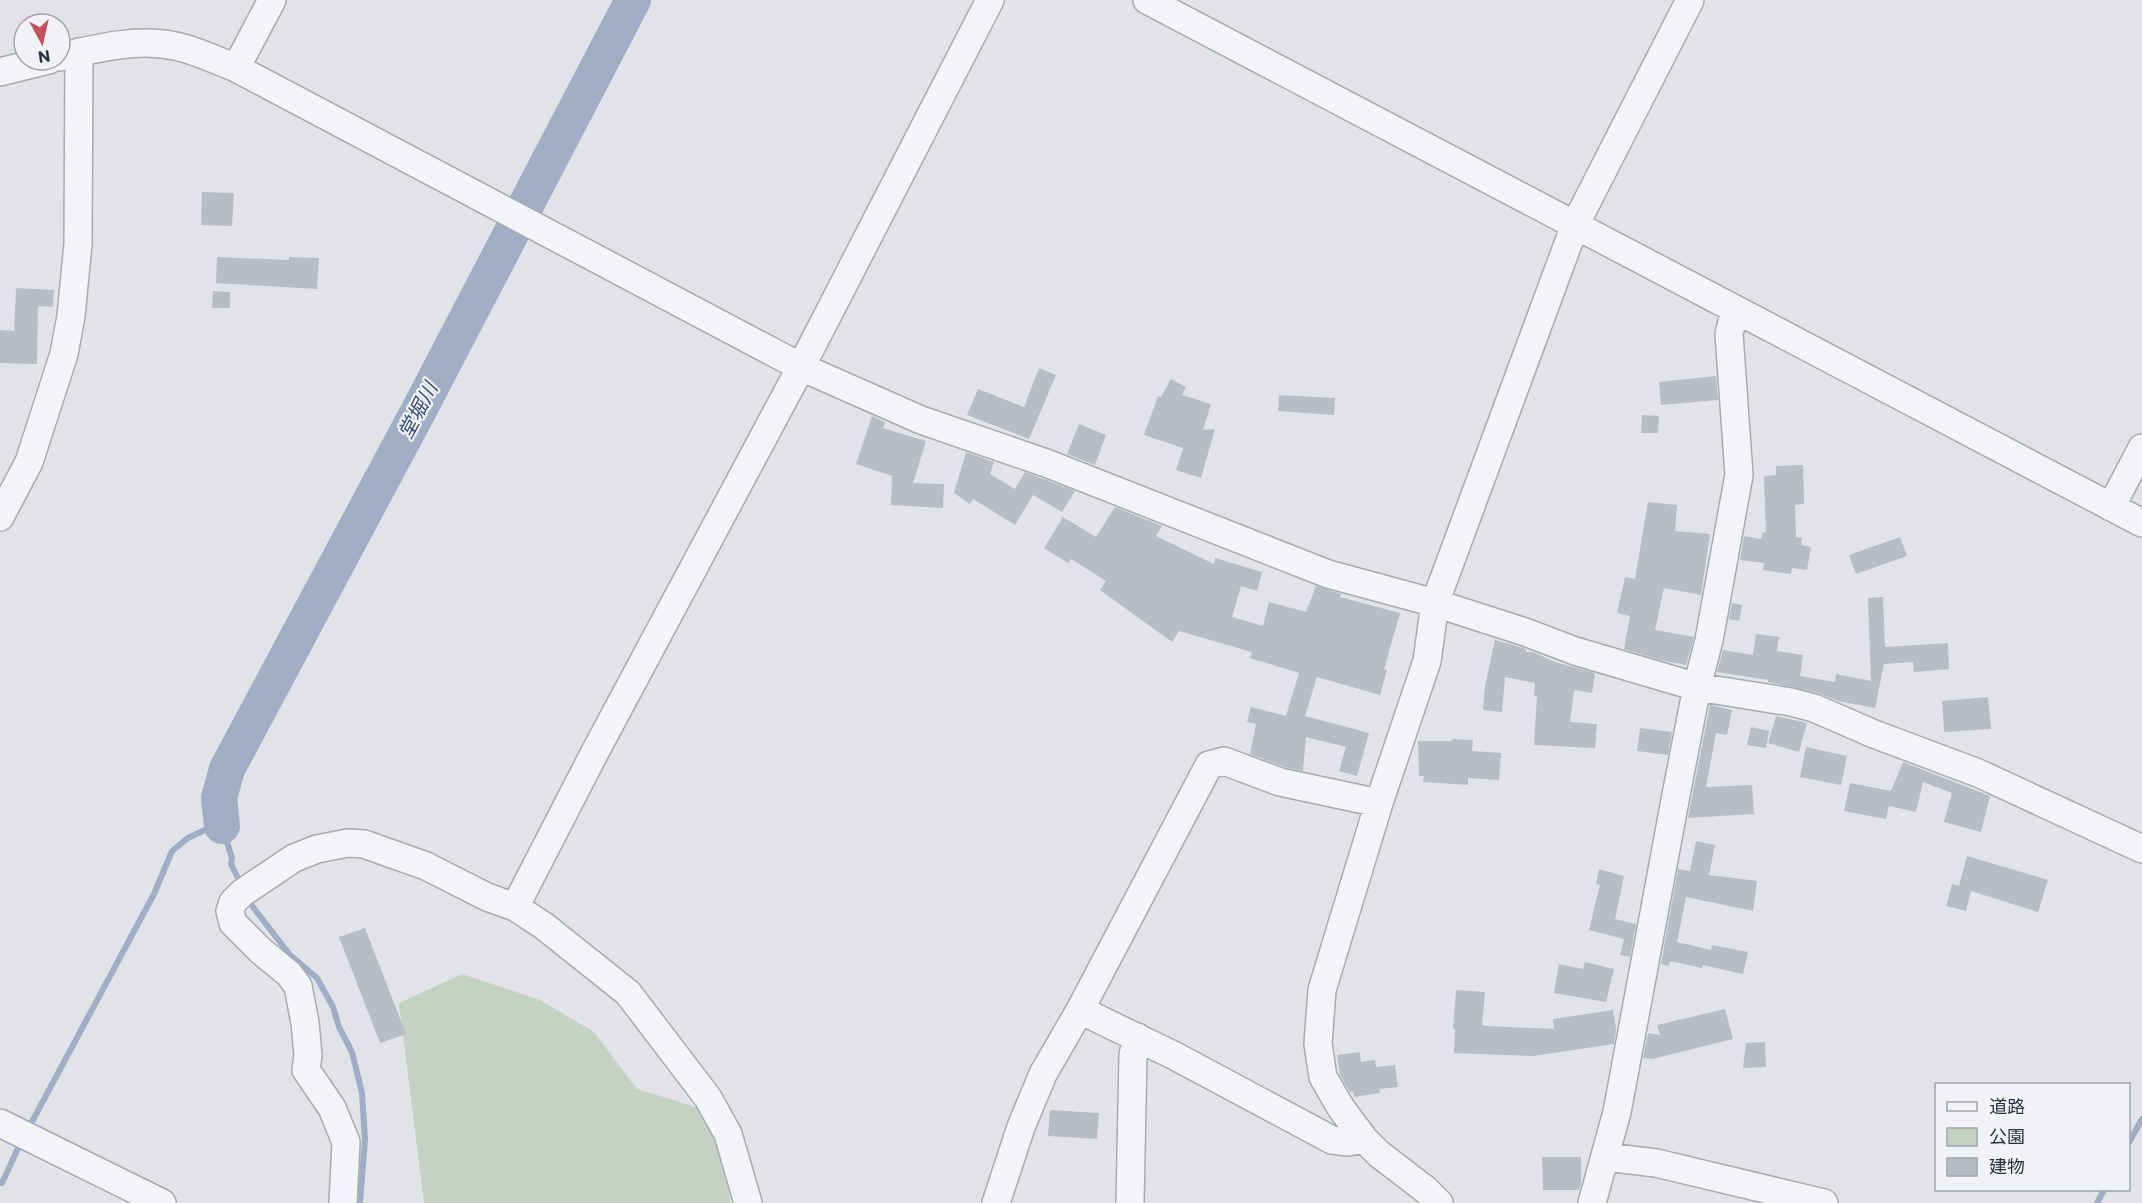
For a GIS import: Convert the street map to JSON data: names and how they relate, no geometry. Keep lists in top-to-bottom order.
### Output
{
  "water": ["堂堀川"],
  "legend": ["道路", "公園", "建物"],
  "north": "bottom"
}
